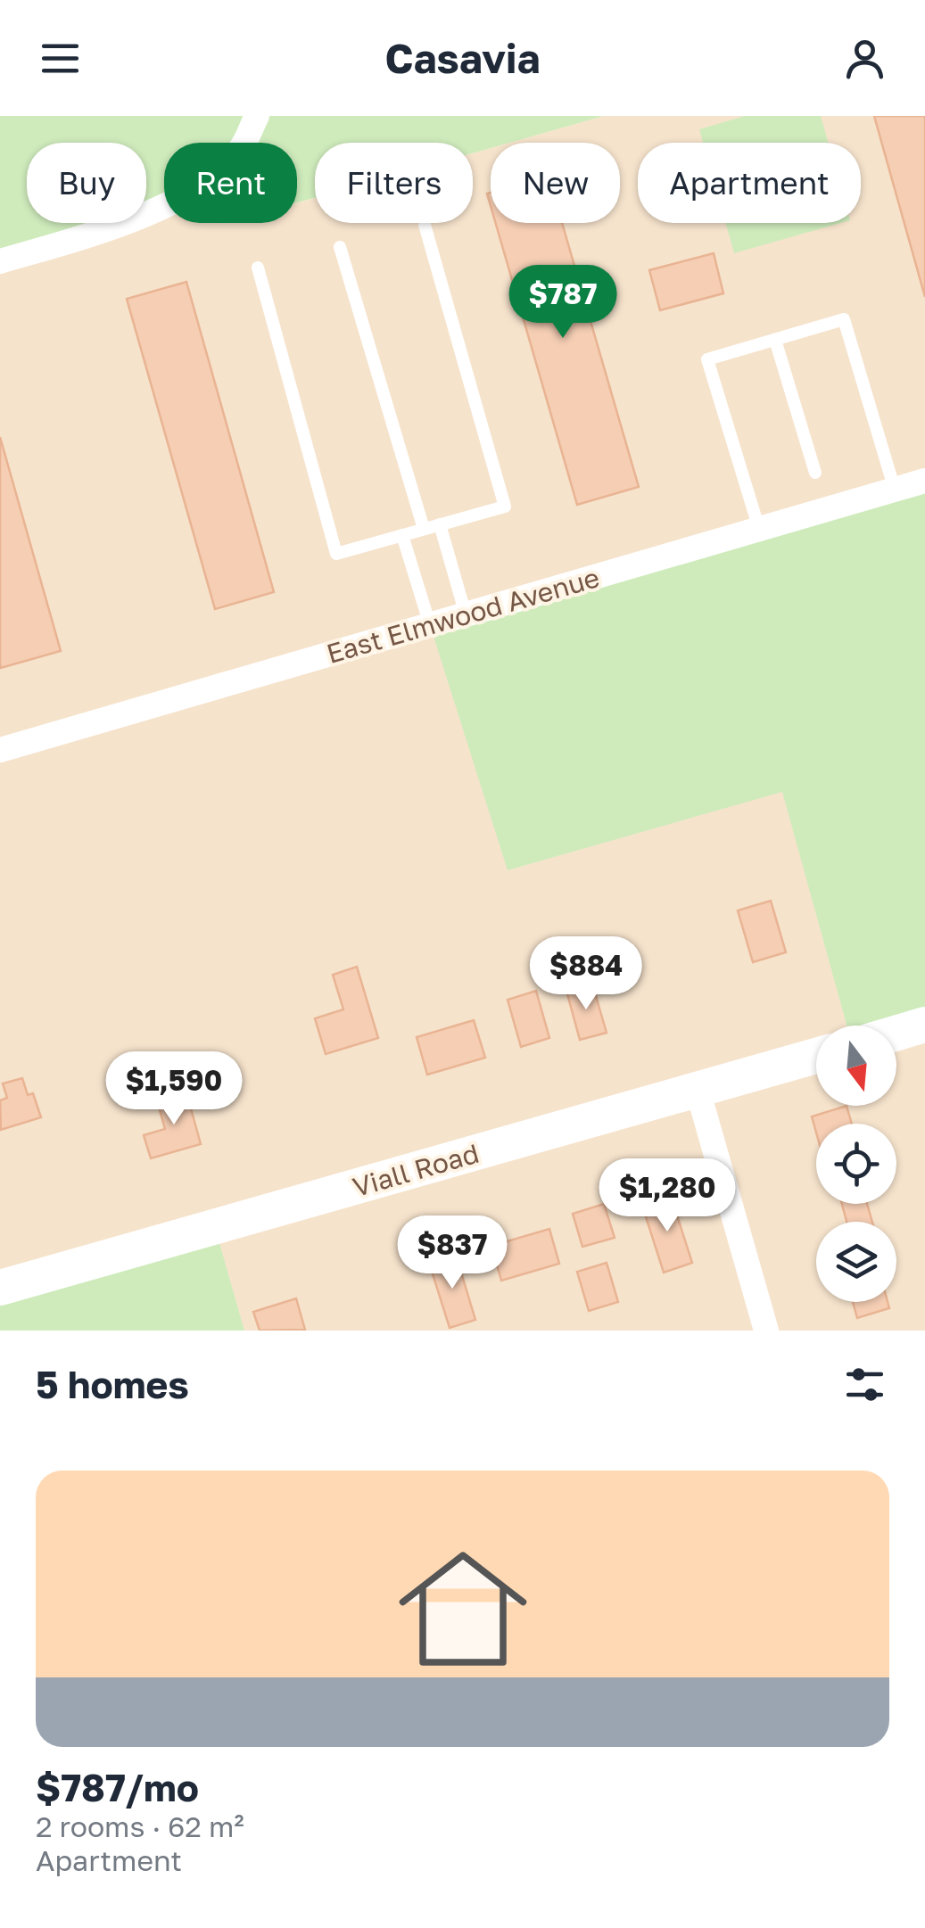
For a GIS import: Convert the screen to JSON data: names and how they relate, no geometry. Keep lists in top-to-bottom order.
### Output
{
  "streets": {
    "street": ["East Elmwood Avenue", "Viall Road"]
  },
  "north": "bottom",
  "page": {
    "header": "Casavia",
    "chip": [
      "Buy",
      "Rent",
      "Filters",
      "New",
      "Apartment"
    ],
    "price": [
      "$787",
      "$884",
      "$1,590",
      "$1,280",
      "$837"
    ],
    "heading": "5 homes",
    "list": [
      {
        "name": "$787/mo",
        "note": "2 rooms · 62 m² · Apartment"
      }
    ]
  }
}
